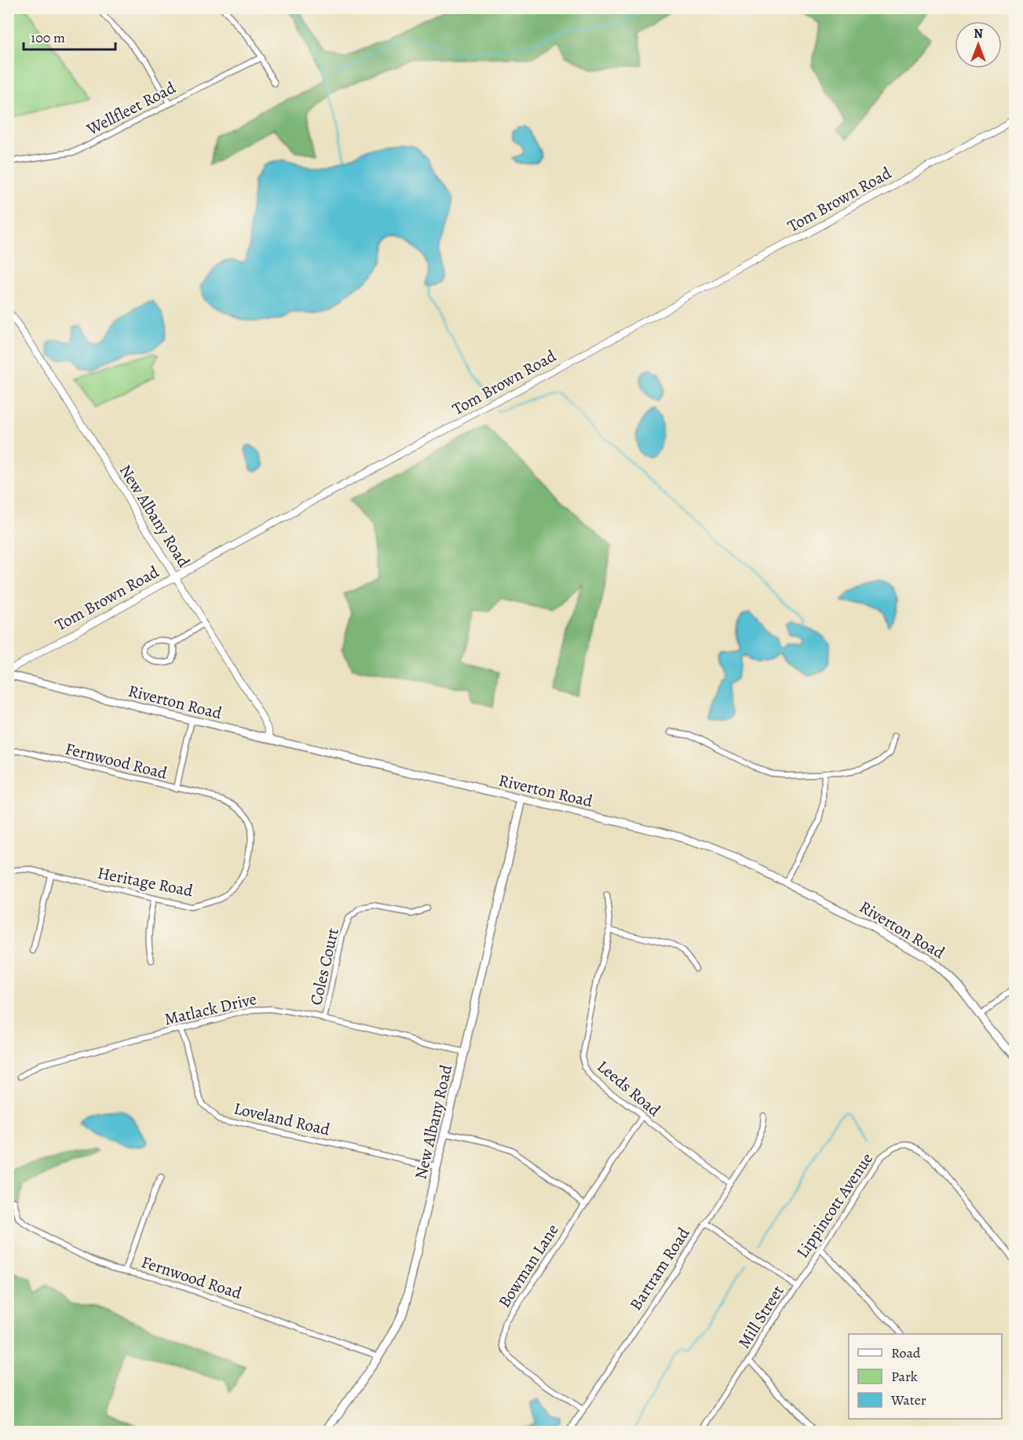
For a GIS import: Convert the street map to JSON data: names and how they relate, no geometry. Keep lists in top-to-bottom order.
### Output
{
  "streets": {
    "main road": ["New Albany Road", "Riverton Road"],
    "street": [
      "Wellfleet Road",
      "Tom Brown Road",
      "Fernwood Road",
      "Heritage Road",
      "Coles Court",
      "Matlack Drive",
      "Leeds Road",
      "Loveland Road",
      "Lippincott Avenue",
      "Bowman Lane",
      "Bartram Road",
      "Mill Street"
    ]
  },
  "crossings": [
    ["Tom Brown Road", "New Albany Road"],
    ["New Albany Road", "Riverton Road"],
    ["New Albany Road", "Fernwood Road"],
    ["New Albany Road", "Matlack Drive"],
    ["New Albany Road", "Loveland Road"],
    ["Riverton Road", "Fernwood Road"],
    ["Fernwood Road", "Heritage Road"],
    ["Coles Court", "Matlack Drive"],
    ["Matlack Drive", "Loveland Road"],
    ["Leeds Road", "Bowman Lane"],
    ["Leeds Road", "Bartram Road"],
    ["Lippincott Avenue", "Mill Street"],
    ["Bowman Lane", "Bartram Road"],
    ["Bartram Road", "Mill Street"]
  ],
  "legend": ["Road", "Park", "Water"],
  "scale_bar": "100 m",
  "north": "top"
}
